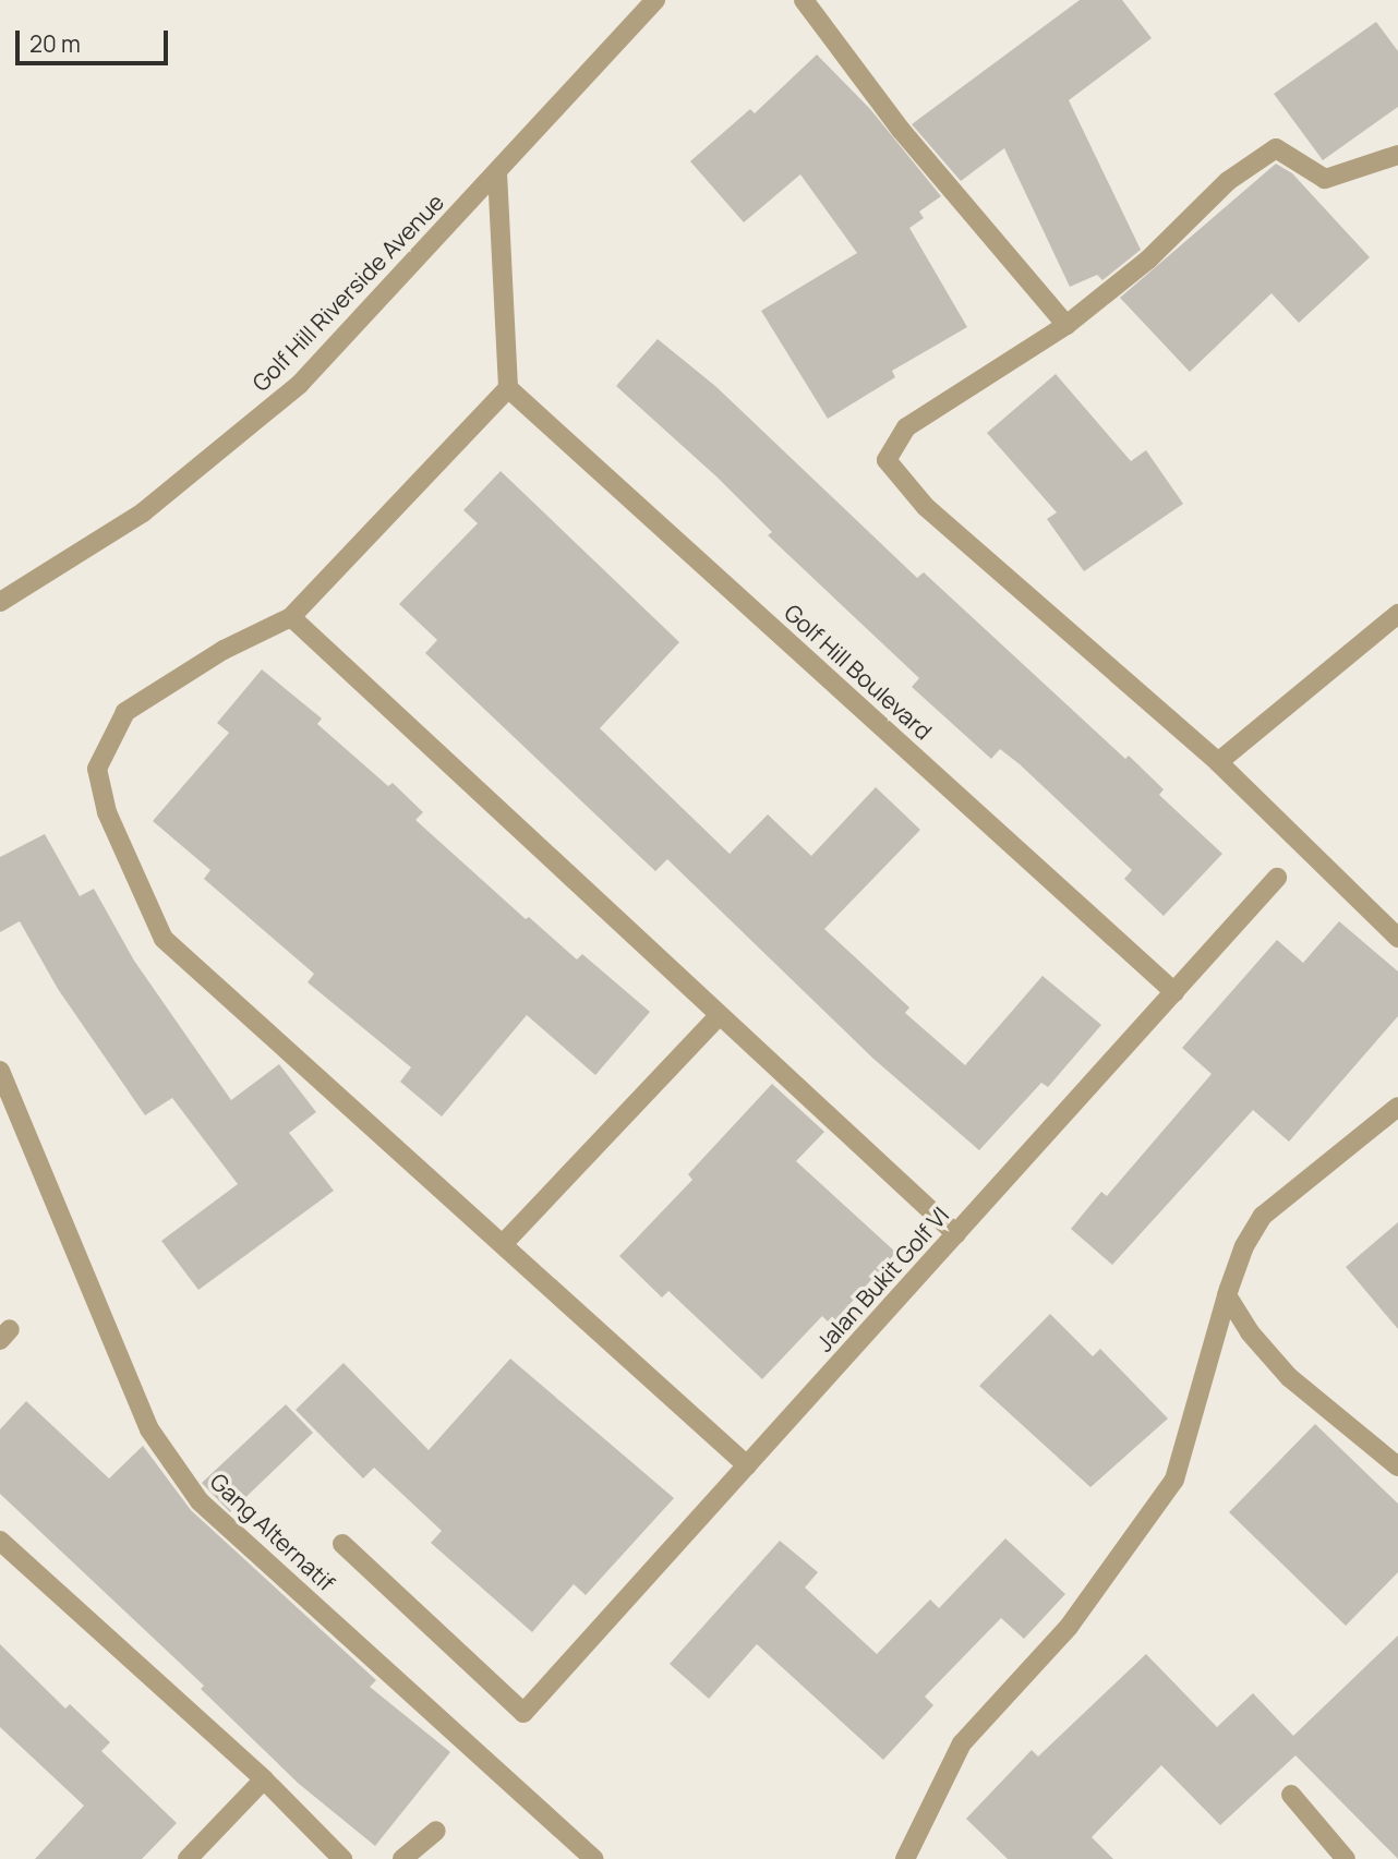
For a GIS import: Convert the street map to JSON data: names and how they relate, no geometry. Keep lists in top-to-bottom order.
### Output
{
  "streets": {
    "street": [
      "Golf Hill Riverside Avenue",
      "Golf Hill Boulevard",
      "Jalan Bukit Golf VI",
      "Gang Alternatif"
    ]
  },
  "crossings": [
    ["Golf Hill Boulevard", "Jalan Bukit Golf VI"]
  ],
  "scale_bar": "20 m"
}
